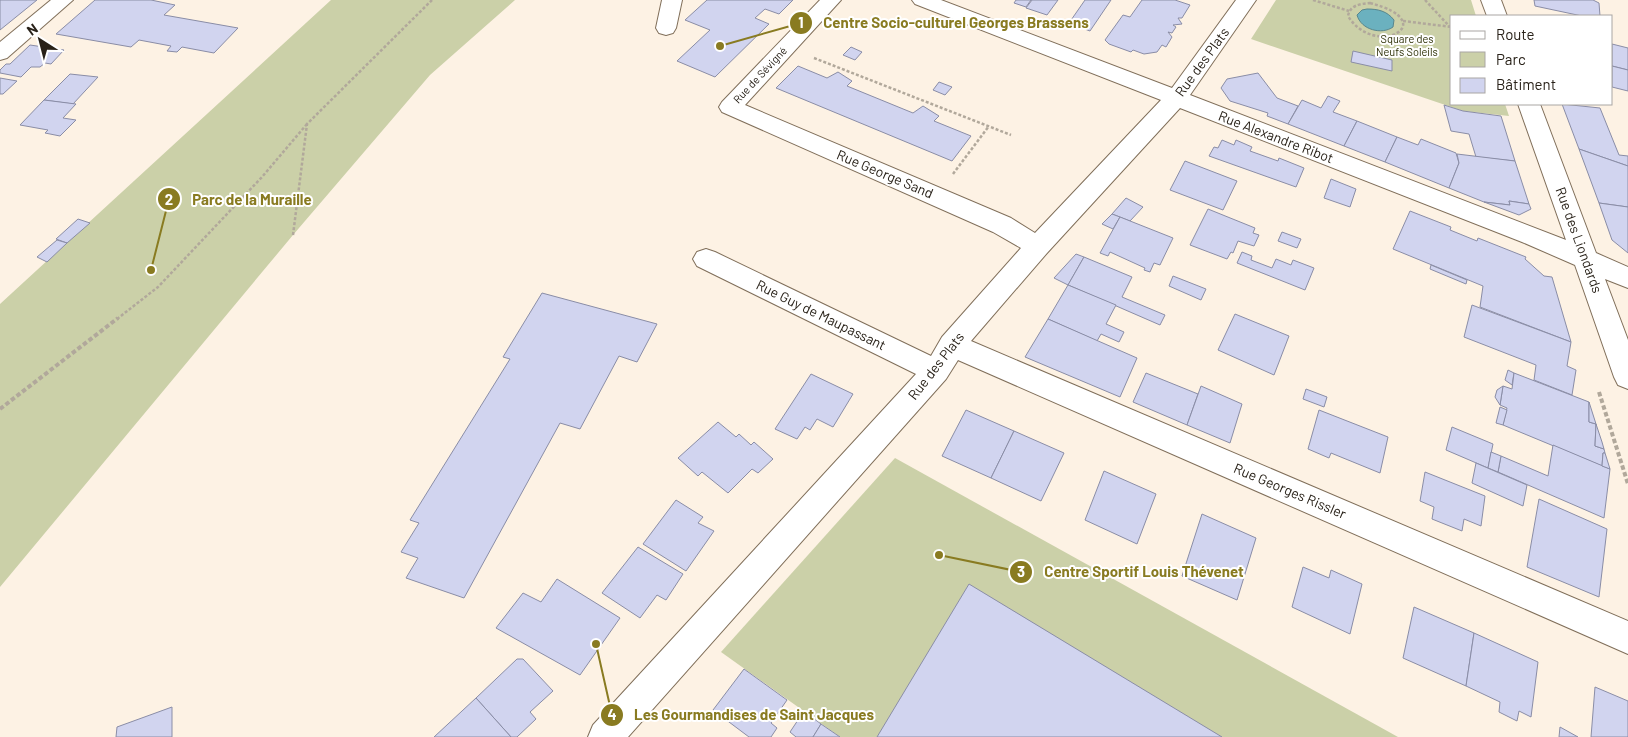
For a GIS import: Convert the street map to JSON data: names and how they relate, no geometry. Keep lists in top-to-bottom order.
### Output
{
  "streets": {
    "street": [
      "Rue des Plats",
      "Rue de Sévigné",
      "Rue Alexandre Ribot",
      "Rue George Sand",
      "Rue des Liondards",
      "Rue Guy de Maupassant",
      "Rue Georges Rissler"
    ]
  },
  "crossings": [
    ["Rue des Plats", "Rue Alexandre Ribot"],
    ["Rue des Plats", "Rue George Sand"],
    ["Rue des Plats", "Rue Guy de Maupassant"],
    ["Rue des Plats", "Rue Georges Rissler"],
    ["Rue de Sévigné", "Rue George Sand"],
    ["Rue Alexandre Ribot", "Rue des Liondards"]
  ],
  "parks": ["Square des Neufs Soleils"],
  "places": [
    "Centre Socio-culturel Georges Brassens",
    "Parc de la Muraille",
    "Centre Sportif Louis Thévenet",
    "Les Gourmandises de Saint Jacques"
  ],
  "legend": ["Route", "Parc", "Bâtiment"],
  "north": "top left"
}
